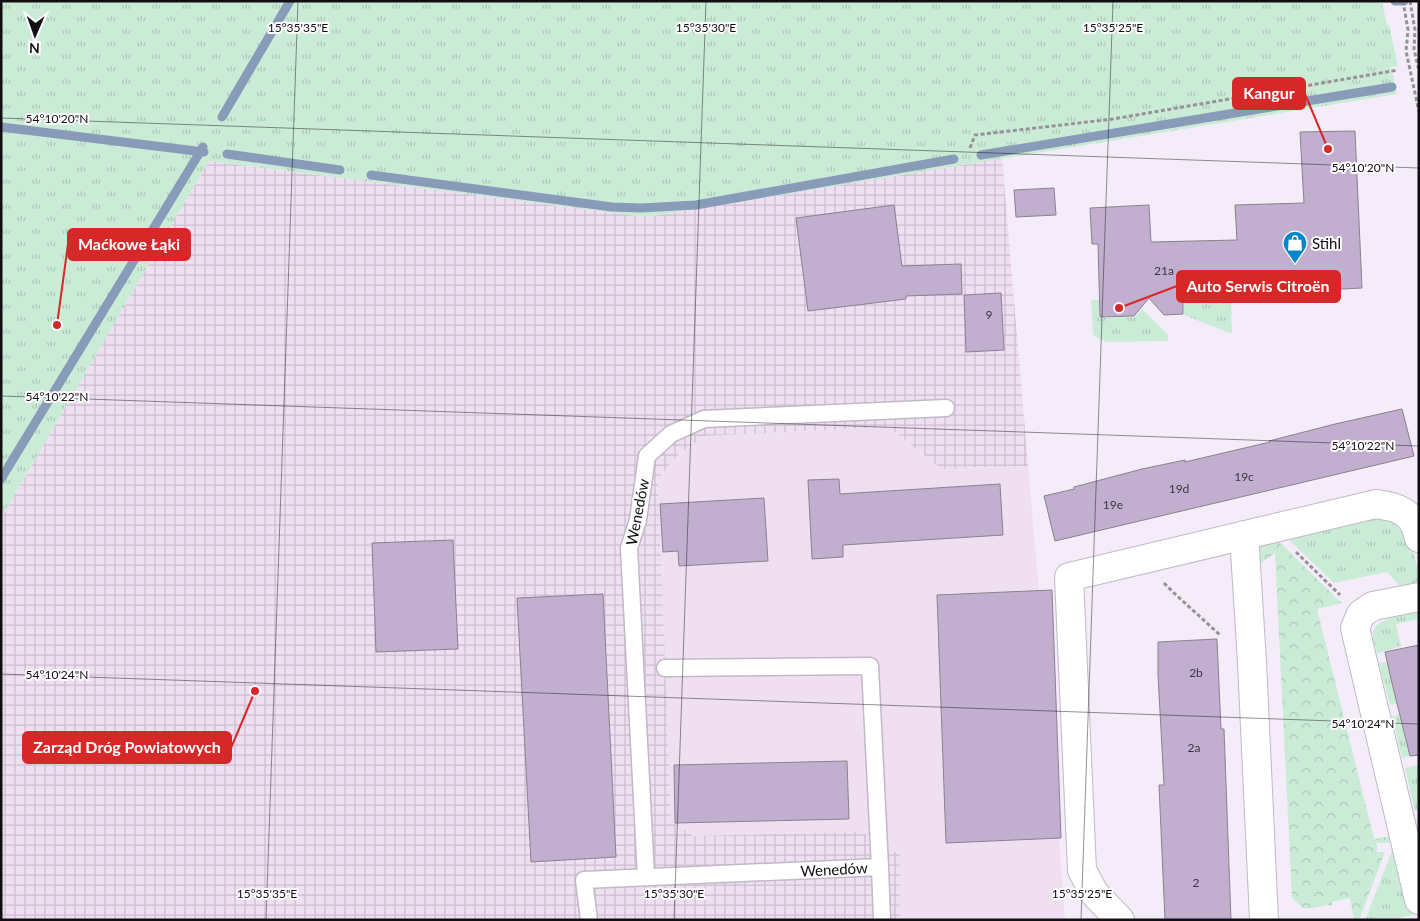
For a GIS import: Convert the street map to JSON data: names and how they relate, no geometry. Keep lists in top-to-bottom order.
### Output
{
  "streets": {
    "lane": ["Wenedów"]
  },
  "places": {
    "other": [
      "Kangur",
      "Auto Serwis Citroën",
      "Maćkowe Łąki",
      "Zarząd Dróg Powiatowych"
    ],
    "shop": ["Stihl"]
  },
  "house_numbers": [
    "21a",
    "9",
    "19c",
    "19d",
    "19e",
    "2b",
    "2a",
    "2"
  ],
  "north": "bottom",
  "coordinates": [
    "15°35'35\"E",
    "15°35'30\"E",
    "15°35'25\"E",
    "54°10'20\"N",
    "54°10'22\"N",
    "54°10'24\"N"
  ]
}
